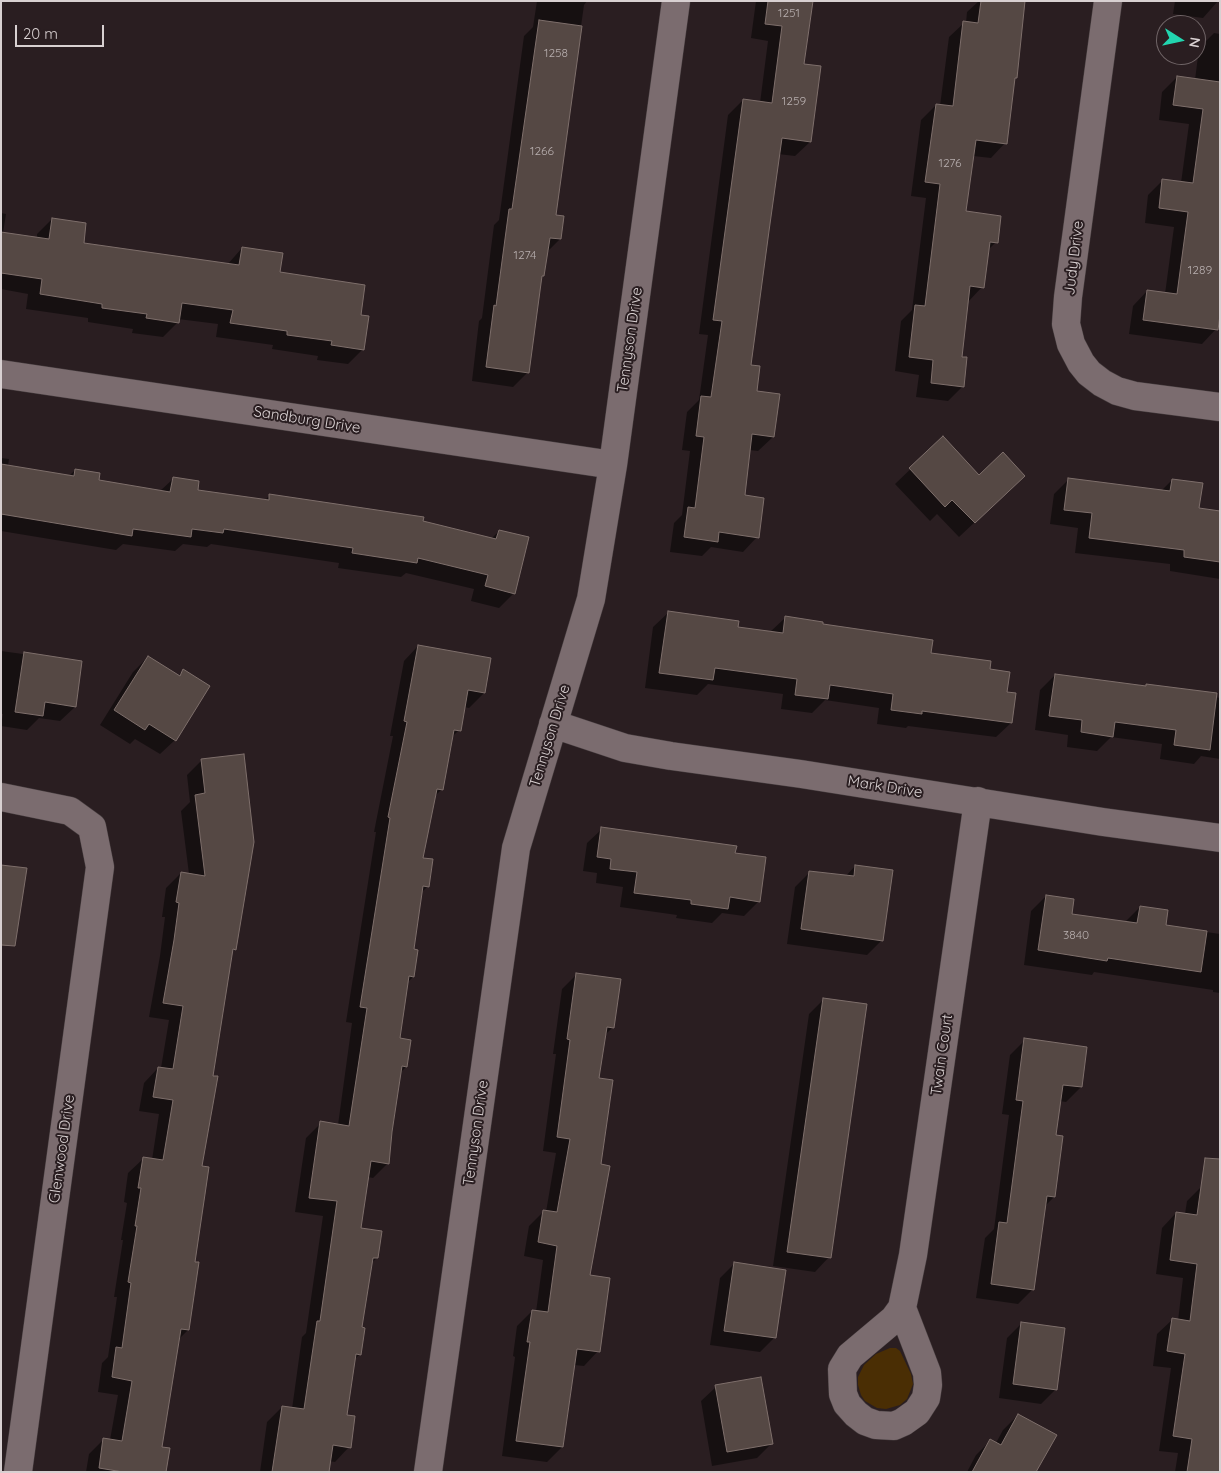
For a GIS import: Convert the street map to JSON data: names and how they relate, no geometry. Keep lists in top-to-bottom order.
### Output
{
  "streets": {
    "street": [
      "Judy Drive",
      "Tennyson Drive",
      "Sandburg Drive",
      "Mark Drive",
      "Twain Court",
      "Glenwood Drive"
    ]
  },
  "crossings": [
    ["Tennyson Drive", "Sandburg Drive"],
    ["Tennyson Drive", "Mark Drive"],
    ["Mark Drive", "Twain Court"]
  ],
  "house_numbers": [
    "1251",
    "1258",
    "1259",
    "1266",
    "1276",
    "1274",
    "1289",
    "3840"
  ],
  "scale_bar": "20 m",
  "north": "right"
}
